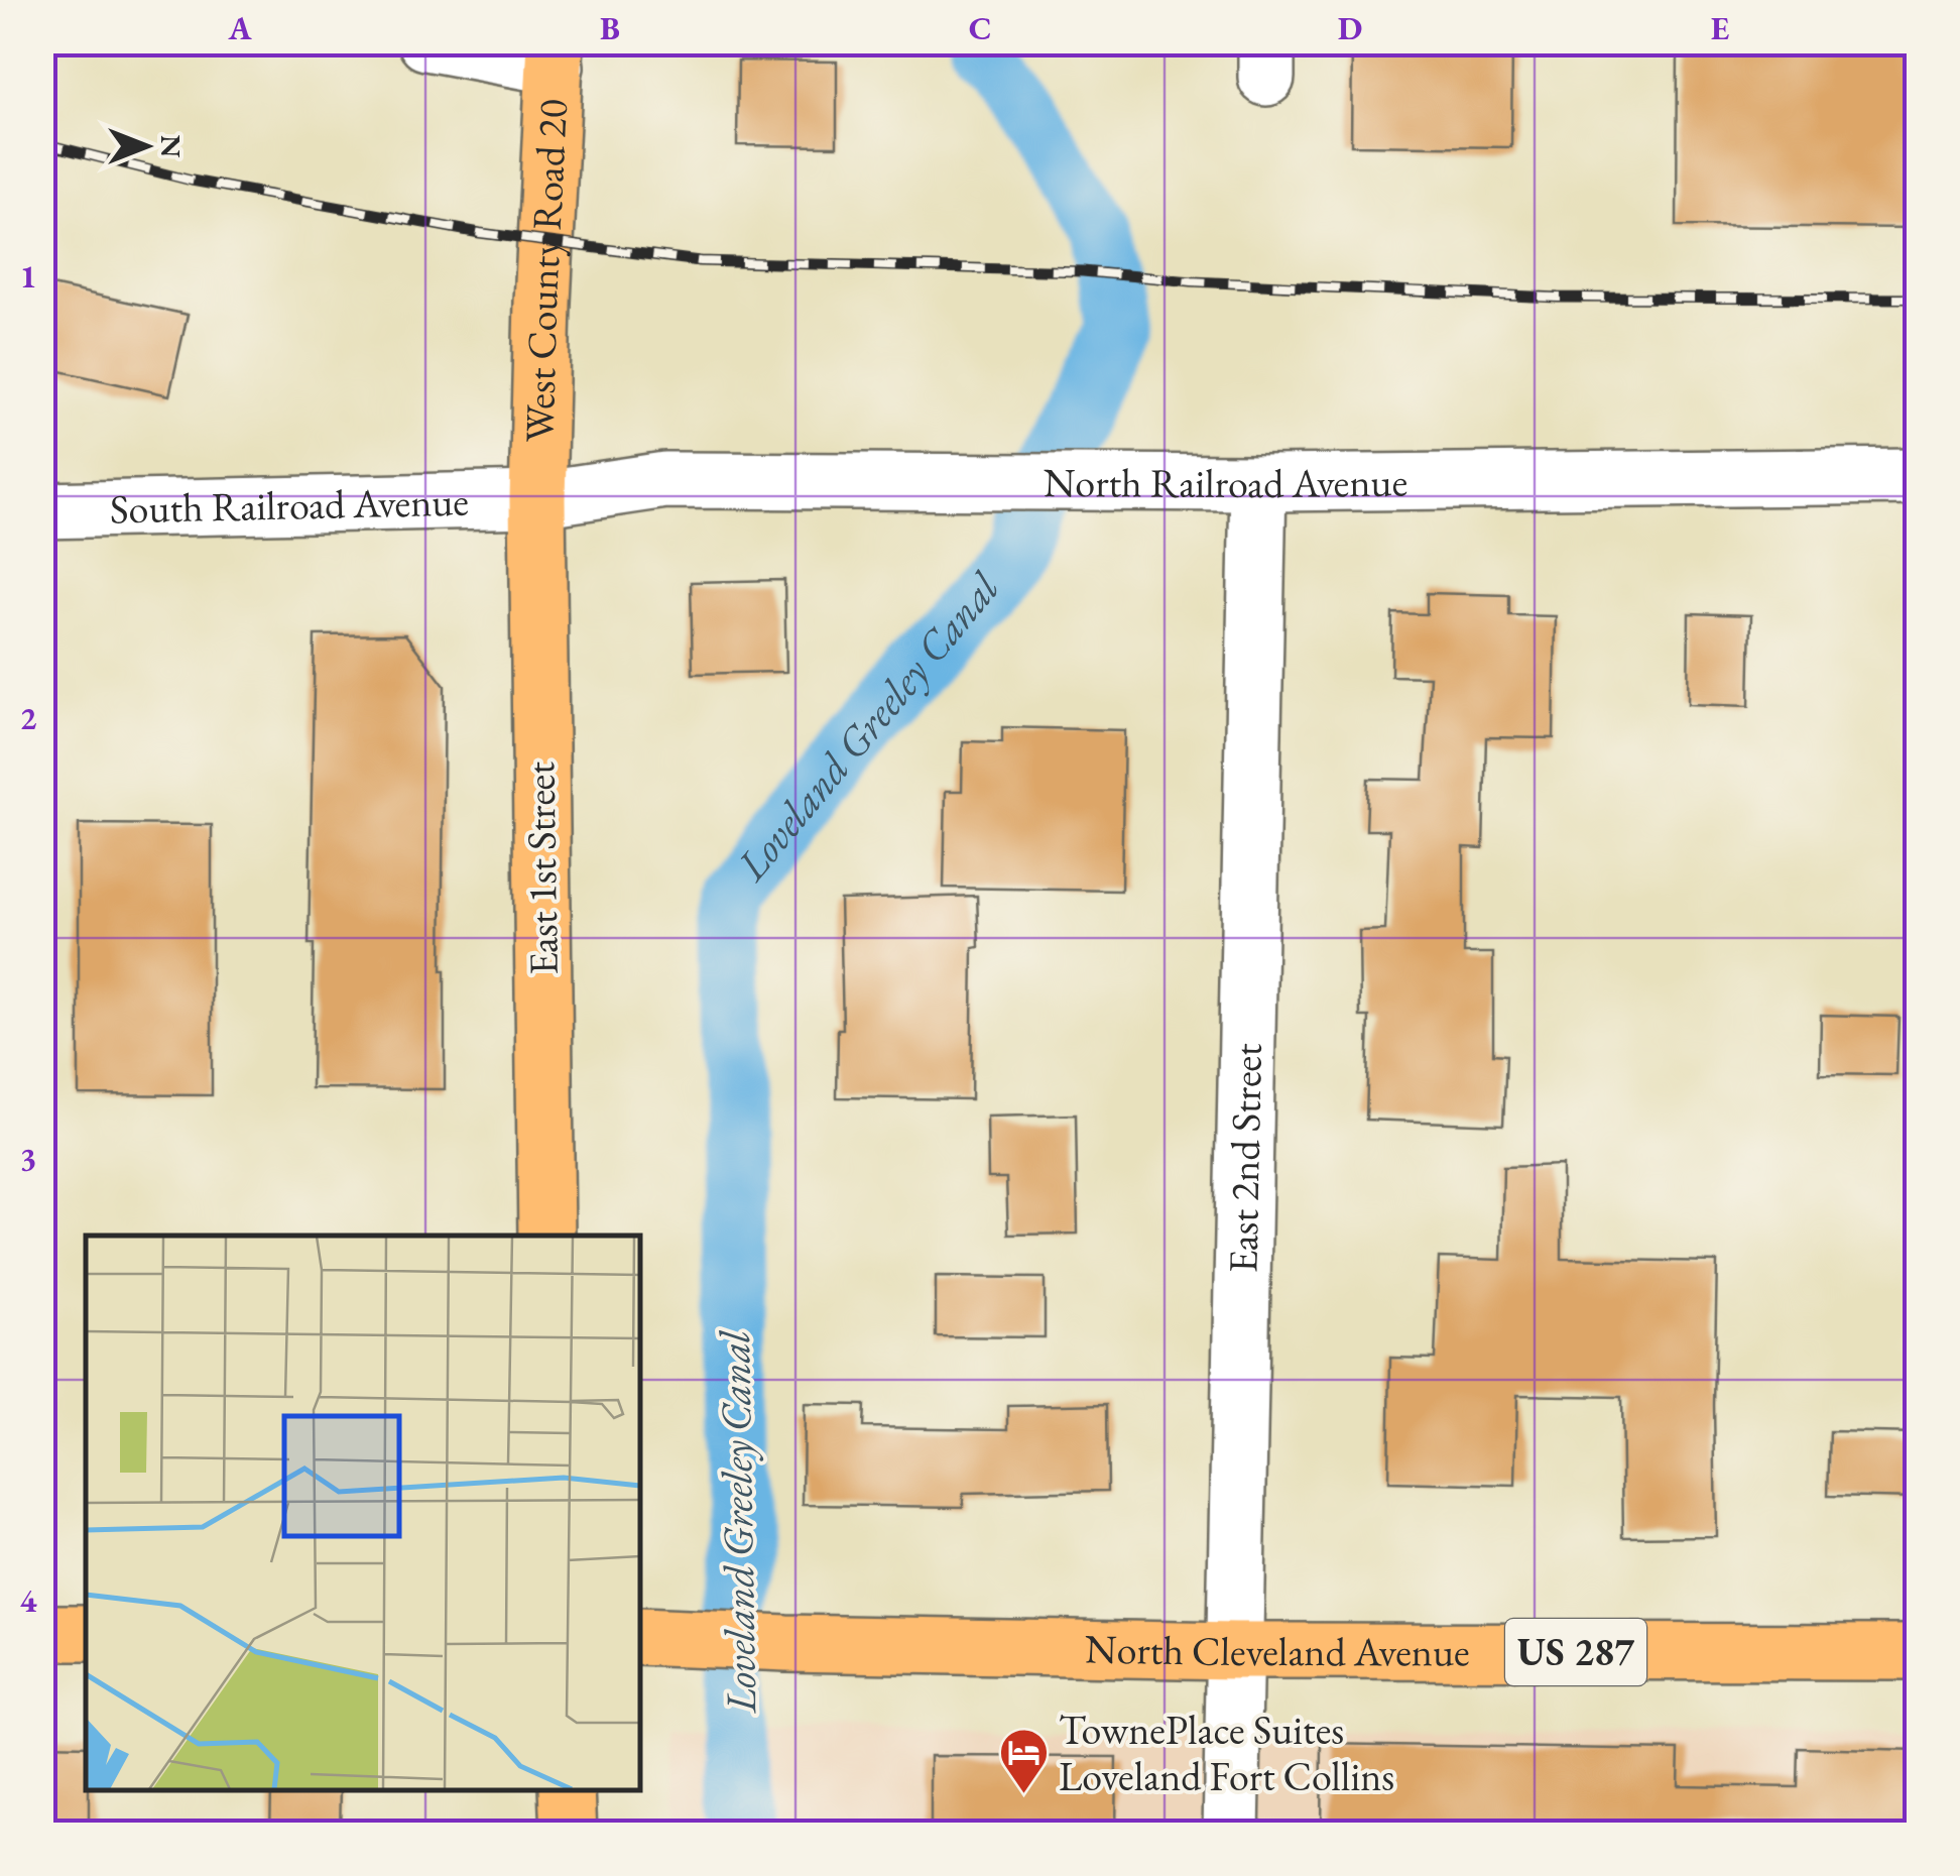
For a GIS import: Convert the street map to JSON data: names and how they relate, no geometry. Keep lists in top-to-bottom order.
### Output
{
  "streets": {
    "main road": [
      "West County Road 20",
      "East 1st Street",
      "North Cleveland Avenue",
      "US 287"
    ],
    "street": ["North Railroad Avenue", "South Railroad Avenue", "East 2nd Street"]
  },
  "crossings": [
    ["West County Road 20", "North Railroad Avenue"],
    ["West County Road 20", "South Railroad Avenue"],
    ["West County Road 20", "East 1st Street"],
    ["North Railroad Avenue", "South Railroad Avenue"],
    ["North Railroad Avenue", "East 1st Street"],
    ["North Railroad Avenue", "East 2nd Street"],
    ["South Railroad Avenue", "East 1st Street"],
    ["East 2nd Street", "North Cleveland Avenue"]
  ],
  "water": ["Loveland Greeley Canal"],
  "places": {
    "hotel": ["TownePlace Suites Loveland Fort Collins"]
  },
  "north": "right",
  "grid": {
    "columns": [
      "A",
      "B",
      "C",
      "D",
      "E"
    ],
    "rows": [
      "1",
      "2",
      "3",
      "4"
    ]
  }
}
